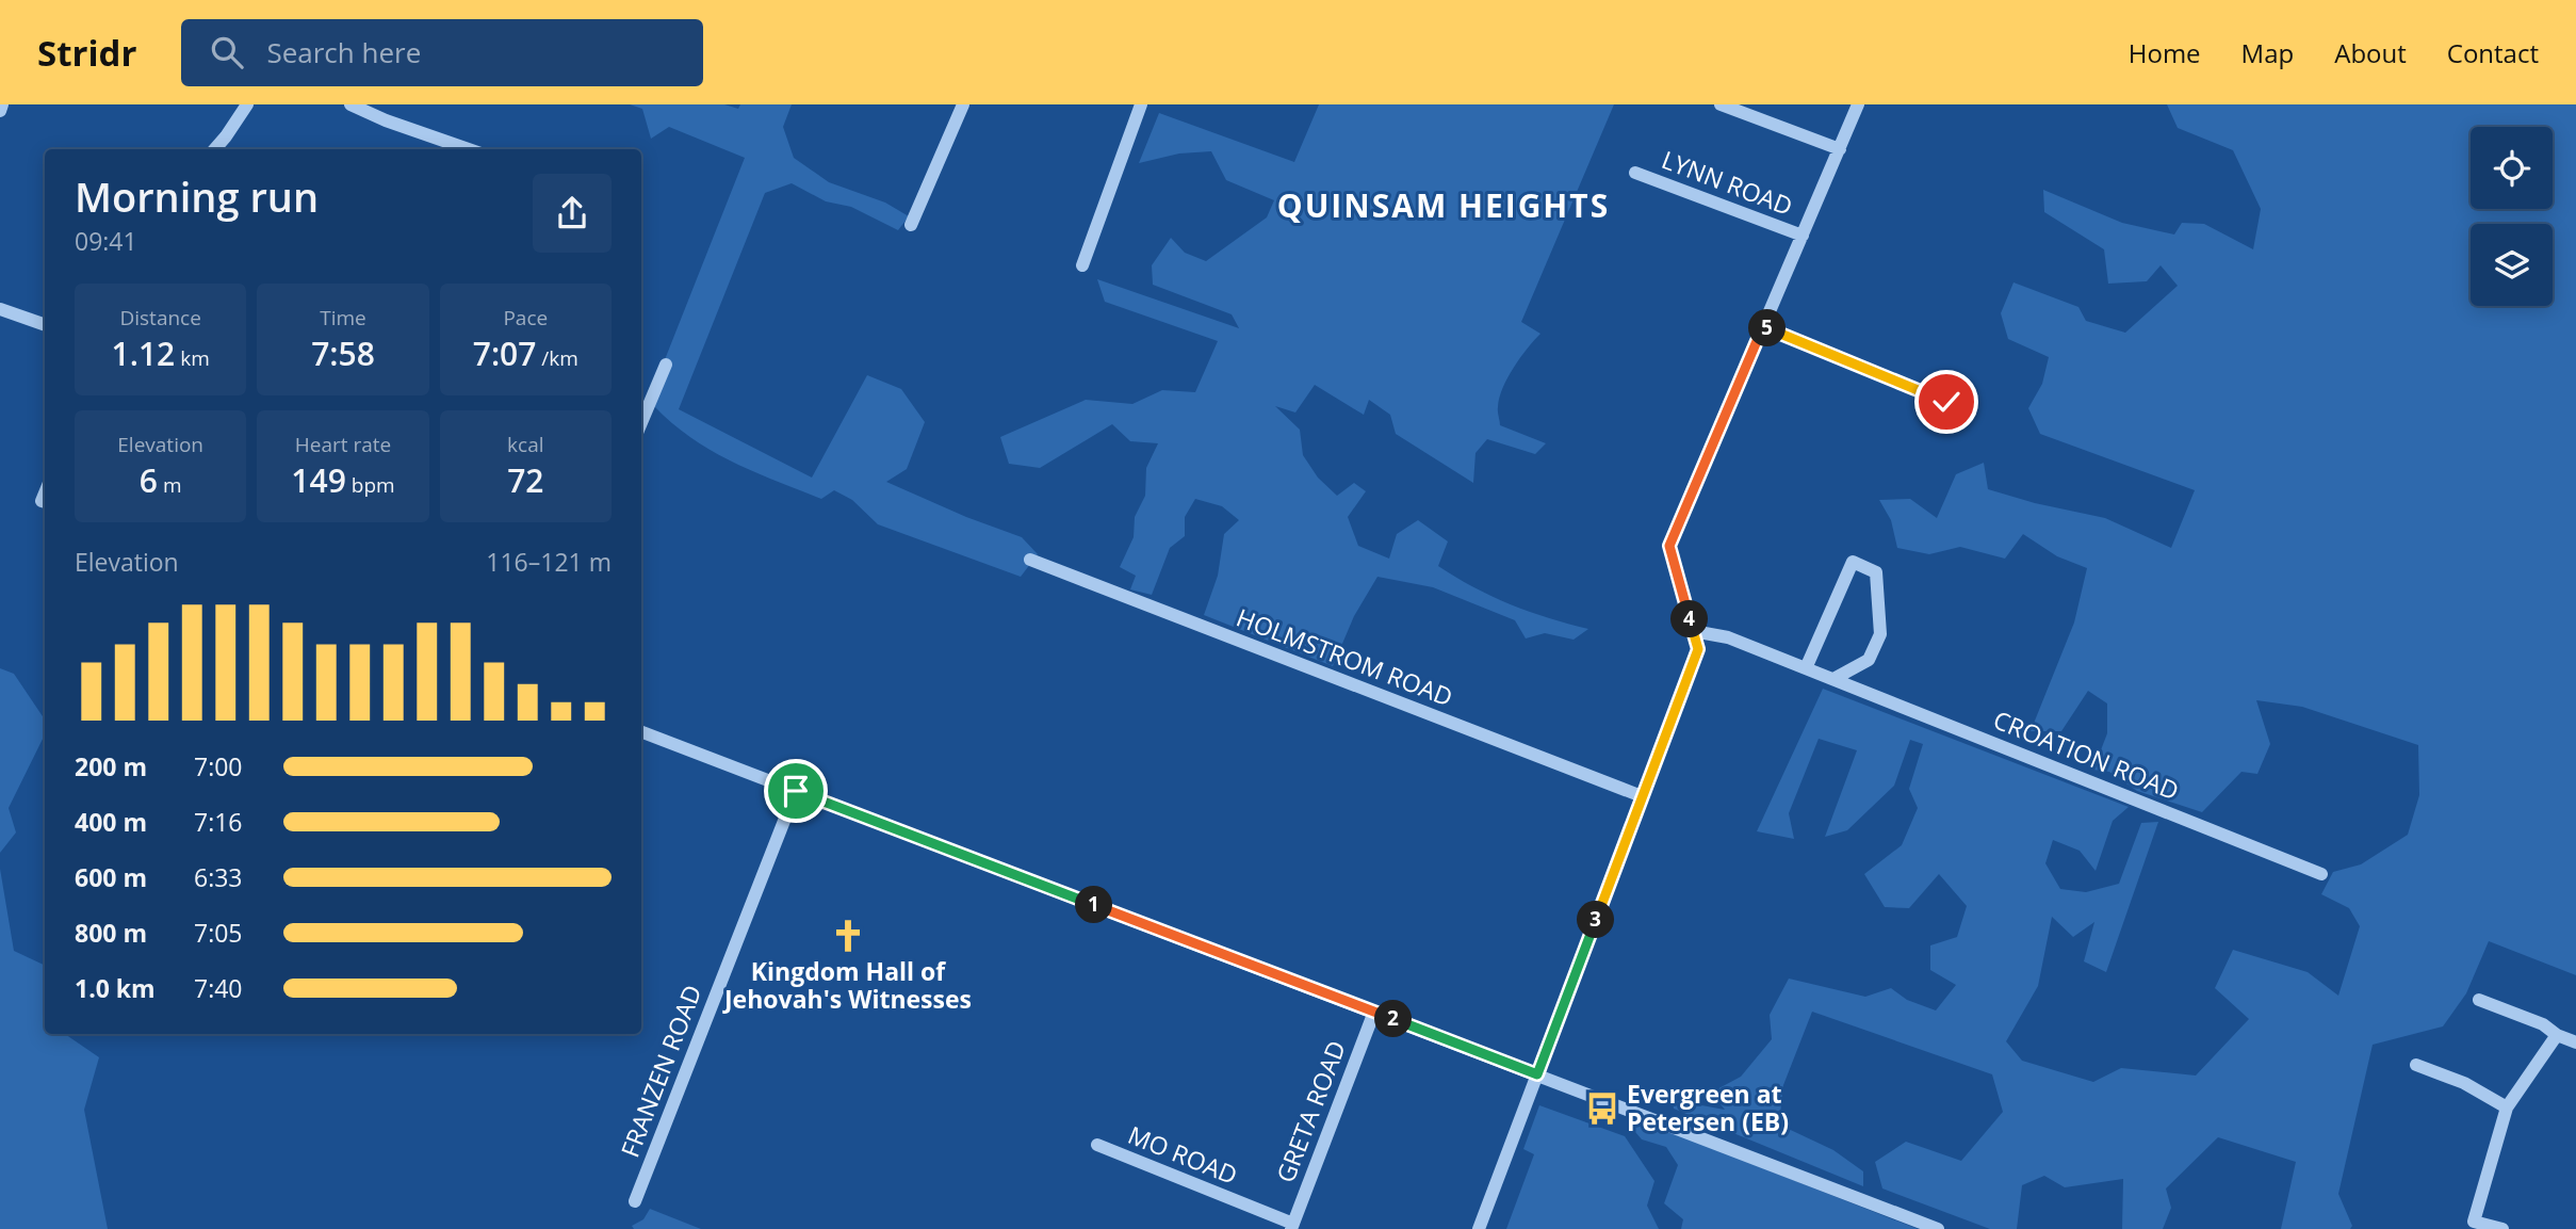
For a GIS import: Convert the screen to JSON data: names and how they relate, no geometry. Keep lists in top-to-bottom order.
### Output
{
  "streets": {
    "street": [
      "LYNN ROAD",
      "HOLMSTROM ROAD",
      "CROATION ROAD",
      "FRANZEN ROAD",
      "GRETA ROAD",
      "MO ROAD"
    ]
  },
  "crossings": [
    ["GRETA ROAD", "MO ROAD"]
  ],
  "districts": ["QUINSAM HEIGHTS"],
  "places": {
    "church": ["Kingdom Hall of Jehovah's Witnesses"],
    "bus stop": ["Evergreen at Petersen (EB)"]
  },
  "page": {
    "header": "Stridr",
    "search": "Search here",
    "nav": [
      "Home",
      "Map",
      "About",
      "Contact"
    ],
    "heading": ["Morning run", "09:41"],
    "stats": [
      ["Distance", "1.12 km"],
      ["Time", "7:58"],
      ["Pace", "7:07 /km"],
      ["Elevation", "6 m"],
      ["Heart rate", "149 bpm"],
      ["kcal", "72"]
    ],
    "pins": [
      "5",
      "4",
      "1",
      "3",
      "2"
    ],
    "chart": ["Elevation", "116–121 m"],
    "list": [
      {
        "name": "200 m",
        "note": "7:00"
      },
      {
        "name": "400 m",
        "note": "7:16"
      },
      {
        "name": "600 m",
        "note": "6:33"
      },
      {
        "name": "800 m",
        "note": "7:05"
      },
      {
        "name": "1.0 km",
        "note": "7:40"
      }
    ]
  }
}
